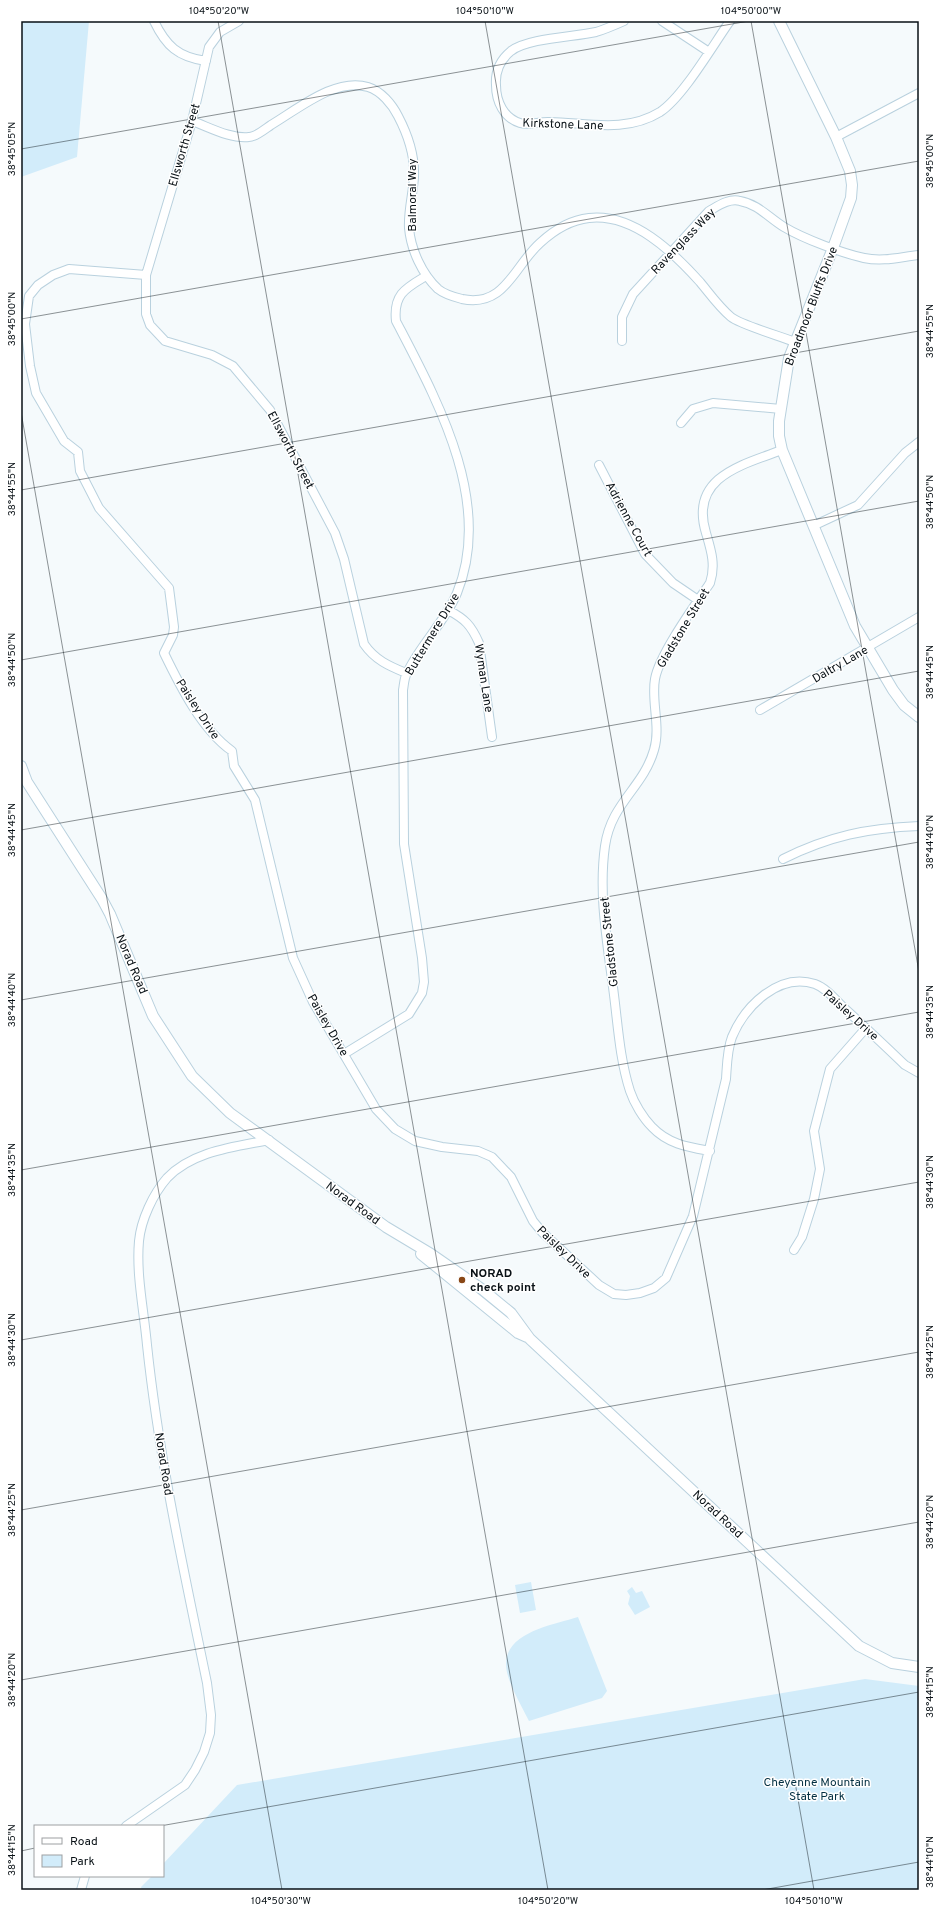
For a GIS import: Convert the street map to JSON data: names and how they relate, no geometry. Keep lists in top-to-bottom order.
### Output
{
  "streets": {
    "street": [
      "Kirkstone Lane",
      "Ellsworth Street",
      "Balmoral Way",
      "Ravenglass Way",
      "Broadmoor Bluffs Drive",
      "Adrienne Court",
      "Gladstone Street",
      "Buttermere Drive",
      "Daltry Lane",
      "Wyman Lane",
      "Paisley Drive",
      "Norad Road"
    ]
  },
  "crossings": [
    ["Ellsworth Street", "Balmoral Way"],
    ["Ellsworth Street", "Buttermere Drive"],
    ["Balmoral Way", "Ravenglass Way"],
    ["Balmoral Way", "Broadmoor Bluffs Drive"],
    ["Balmoral Way", "Buttermere Drive"],
    ["Ravenglass Way", "Broadmoor Bluffs Drive"],
    ["Broadmoor Bluffs Drive", "Gladstone Street"],
    ["Broadmoor Bluffs Drive", "Daltry Lane"],
    ["Adrienne Court", "Gladstone Street"],
    ["Gladstone Street", "Paisley Drive"],
    ["Buttermere Drive", "Wyman Lane"],
    ["Buttermere Drive", "Paisley Drive"]
  ],
  "parks": ["Cheyenne Mountain State Park"],
  "places": ["NORAD check point"],
  "legend": ["Road", "Park"],
  "coordinates": [
    "104°50'20\"W",
    "104°50'10\"W",
    "104°50'00\"W",
    "38°45'05\"N",
    "38°45'00\"N",
    "38°44'55\"N",
    "38°44'50\"N",
    "38°44'45\"N",
    "38°44'40\"N",
    "38°44'35\"N",
    "38°44'30\"N",
    "38°44'25\"N",
    "38°44'20\"N",
    "38°44'15\"N",
    "38°44'10\"N",
    "104°50'30\"W"
  ]
}
